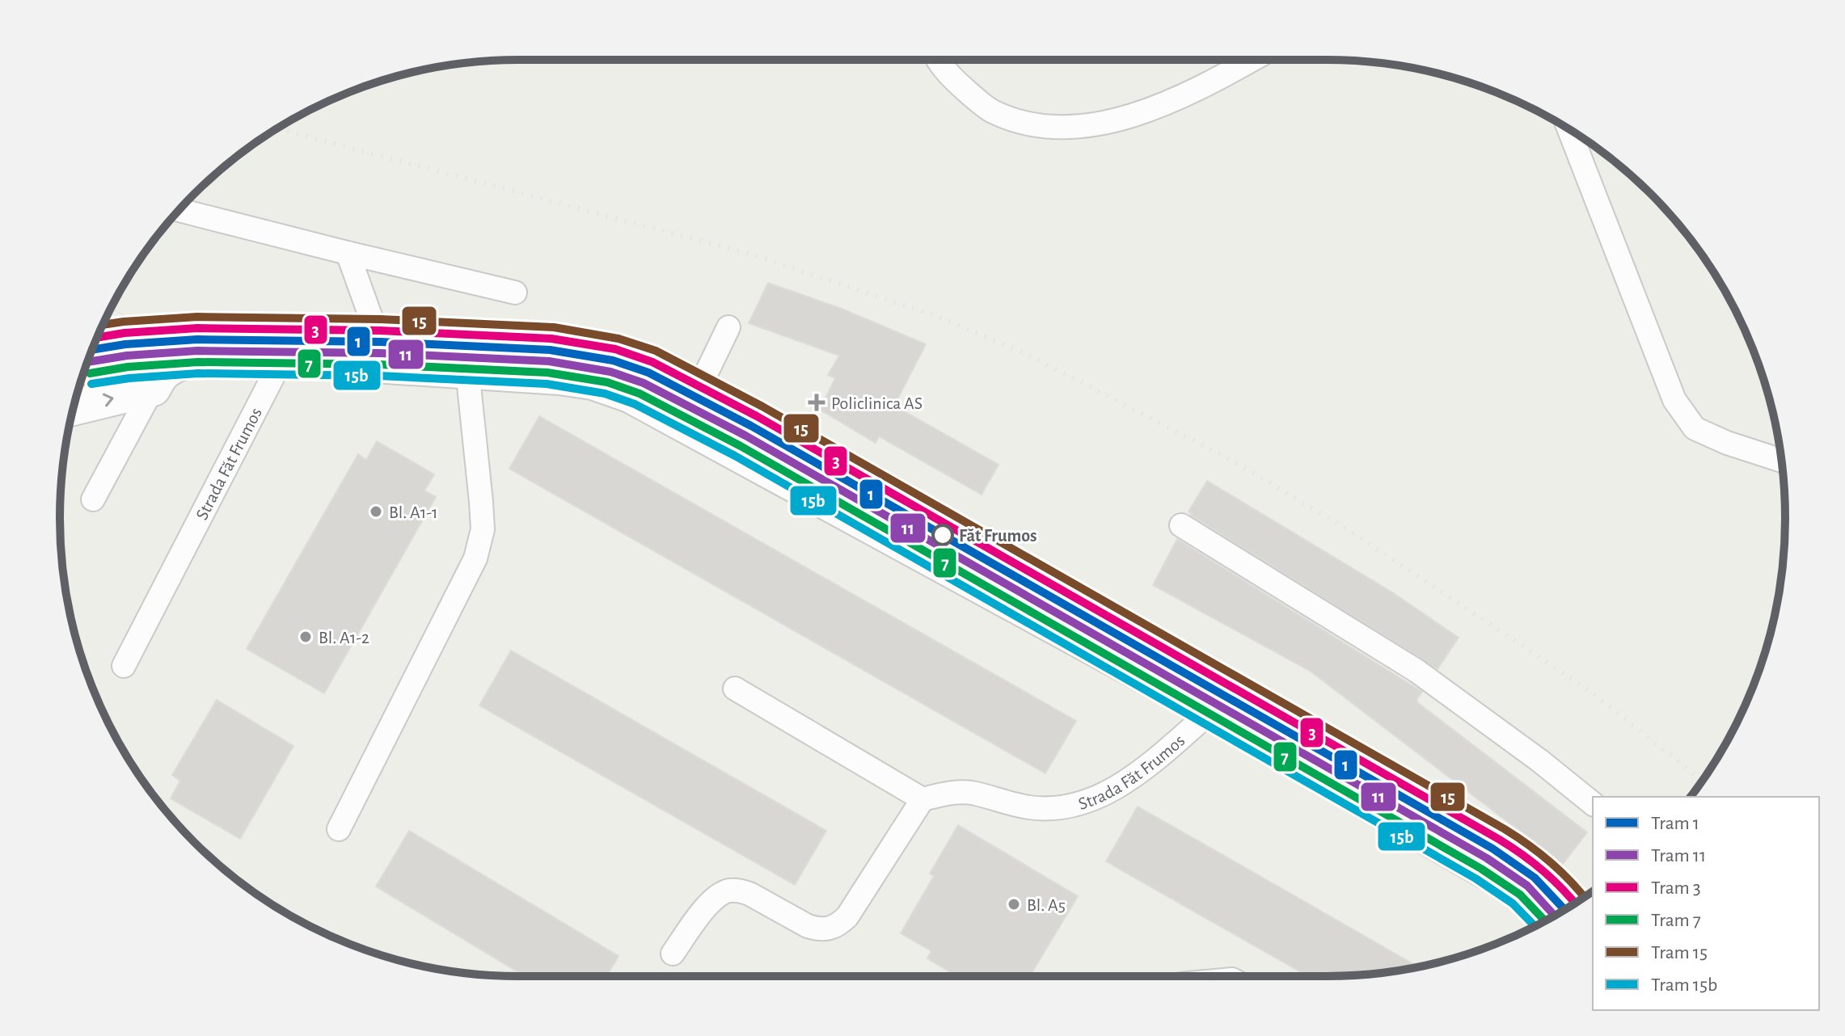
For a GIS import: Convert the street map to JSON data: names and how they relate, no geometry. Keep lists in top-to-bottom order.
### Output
{
  "streets": {
    "lane": ["Strada Făt Frumos"]
  },
  "places": {
    "health": ["Policlinica AS"],
    "other": [
      "Bl. A1-1",
      "Făt Frumos",
      "Bl. A1-2",
      "Bl. A5"
    ]
  },
  "lines": [
    "tram line 15",
    "tram line 3",
    "tram line 1",
    "tram line 11",
    "tram line 7",
    "tram line 15b"
  ],
  "legend": [
    "Tram 1",
    "Tram 11",
    "Tram 3",
    "Tram 7",
    "Tram 15",
    "Tram 15b"
  ]
}
